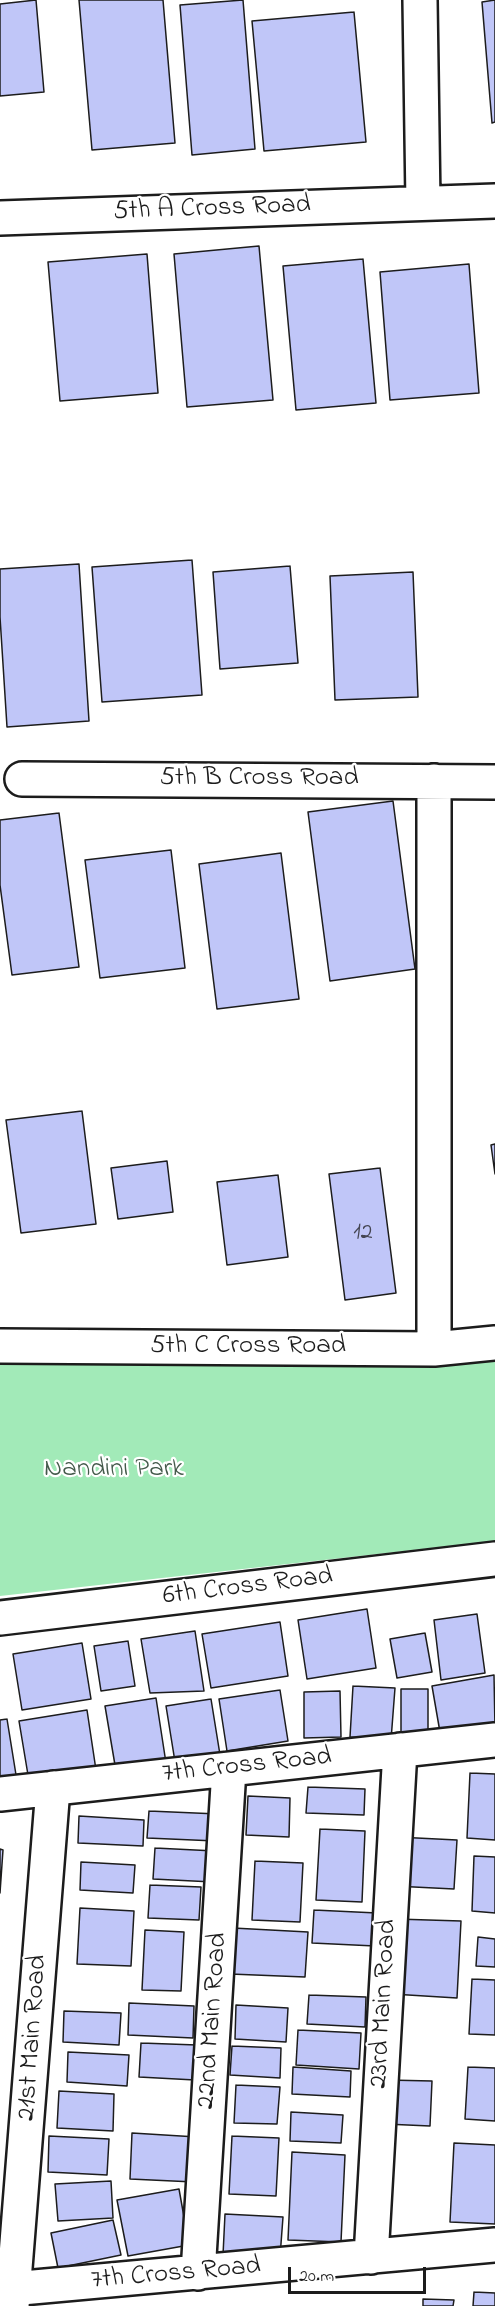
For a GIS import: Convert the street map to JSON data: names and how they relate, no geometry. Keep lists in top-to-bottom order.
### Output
{
  "streets": {
    "street": [
      "5th A Cross Road",
      "5th B Cross Road",
      "5th C Cross Road",
      "6th Cross Road",
      "7th Cross Road",
      "23rd Main Road",
      "22nd Main Road",
      "21st Main Road"
    ]
  },
  "crossings": [
    ["7th Cross Road", "23rd Main Road"],
    ["7th Cross Road", "22nd Main Road"],
    ["7th Cross Road", "21st Main Road"]
  ],
  "parks": ["Nandini Park"],
  "house_numbers": ["12"],
  "scale_bar": "20 m"
}
